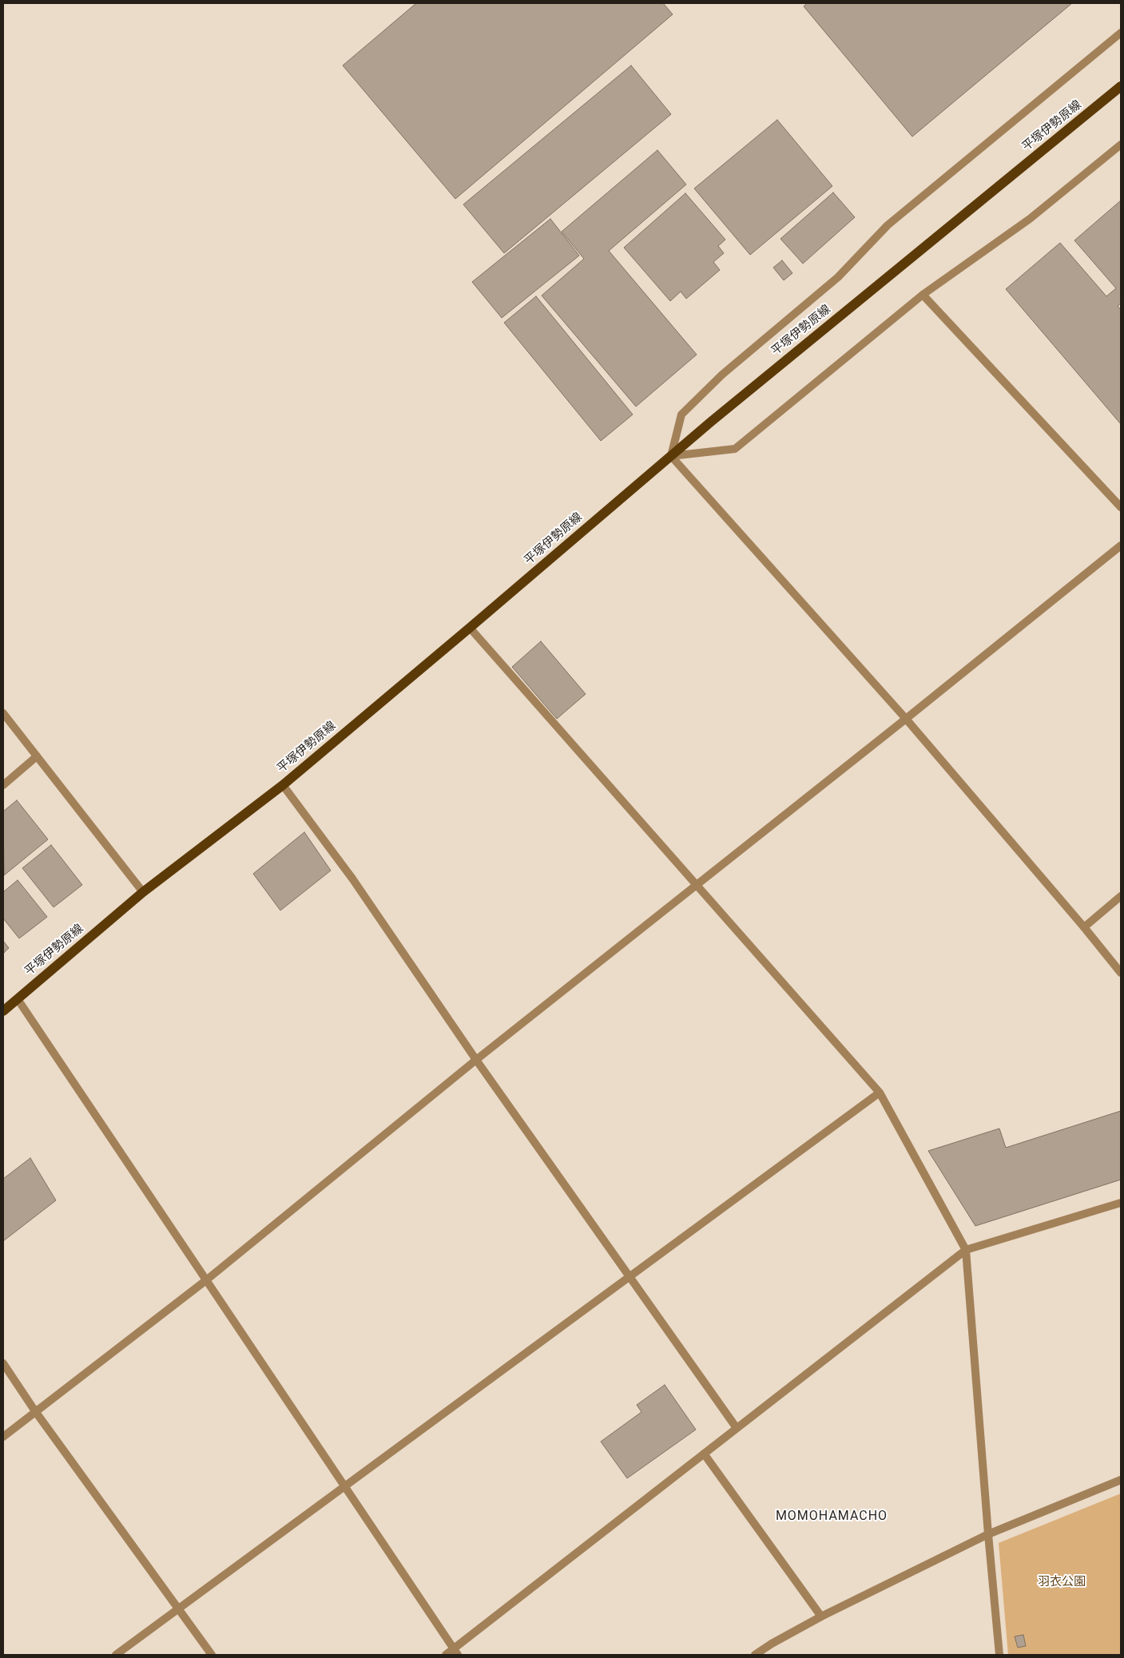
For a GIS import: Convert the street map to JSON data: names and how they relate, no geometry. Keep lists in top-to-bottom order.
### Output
{
  "streets": {
    "main road": ["平塚伊勢原線"]
  },
  "districts": ["MOMOHAMACHO"],
  "parks": ["羽衣公園"]
}
